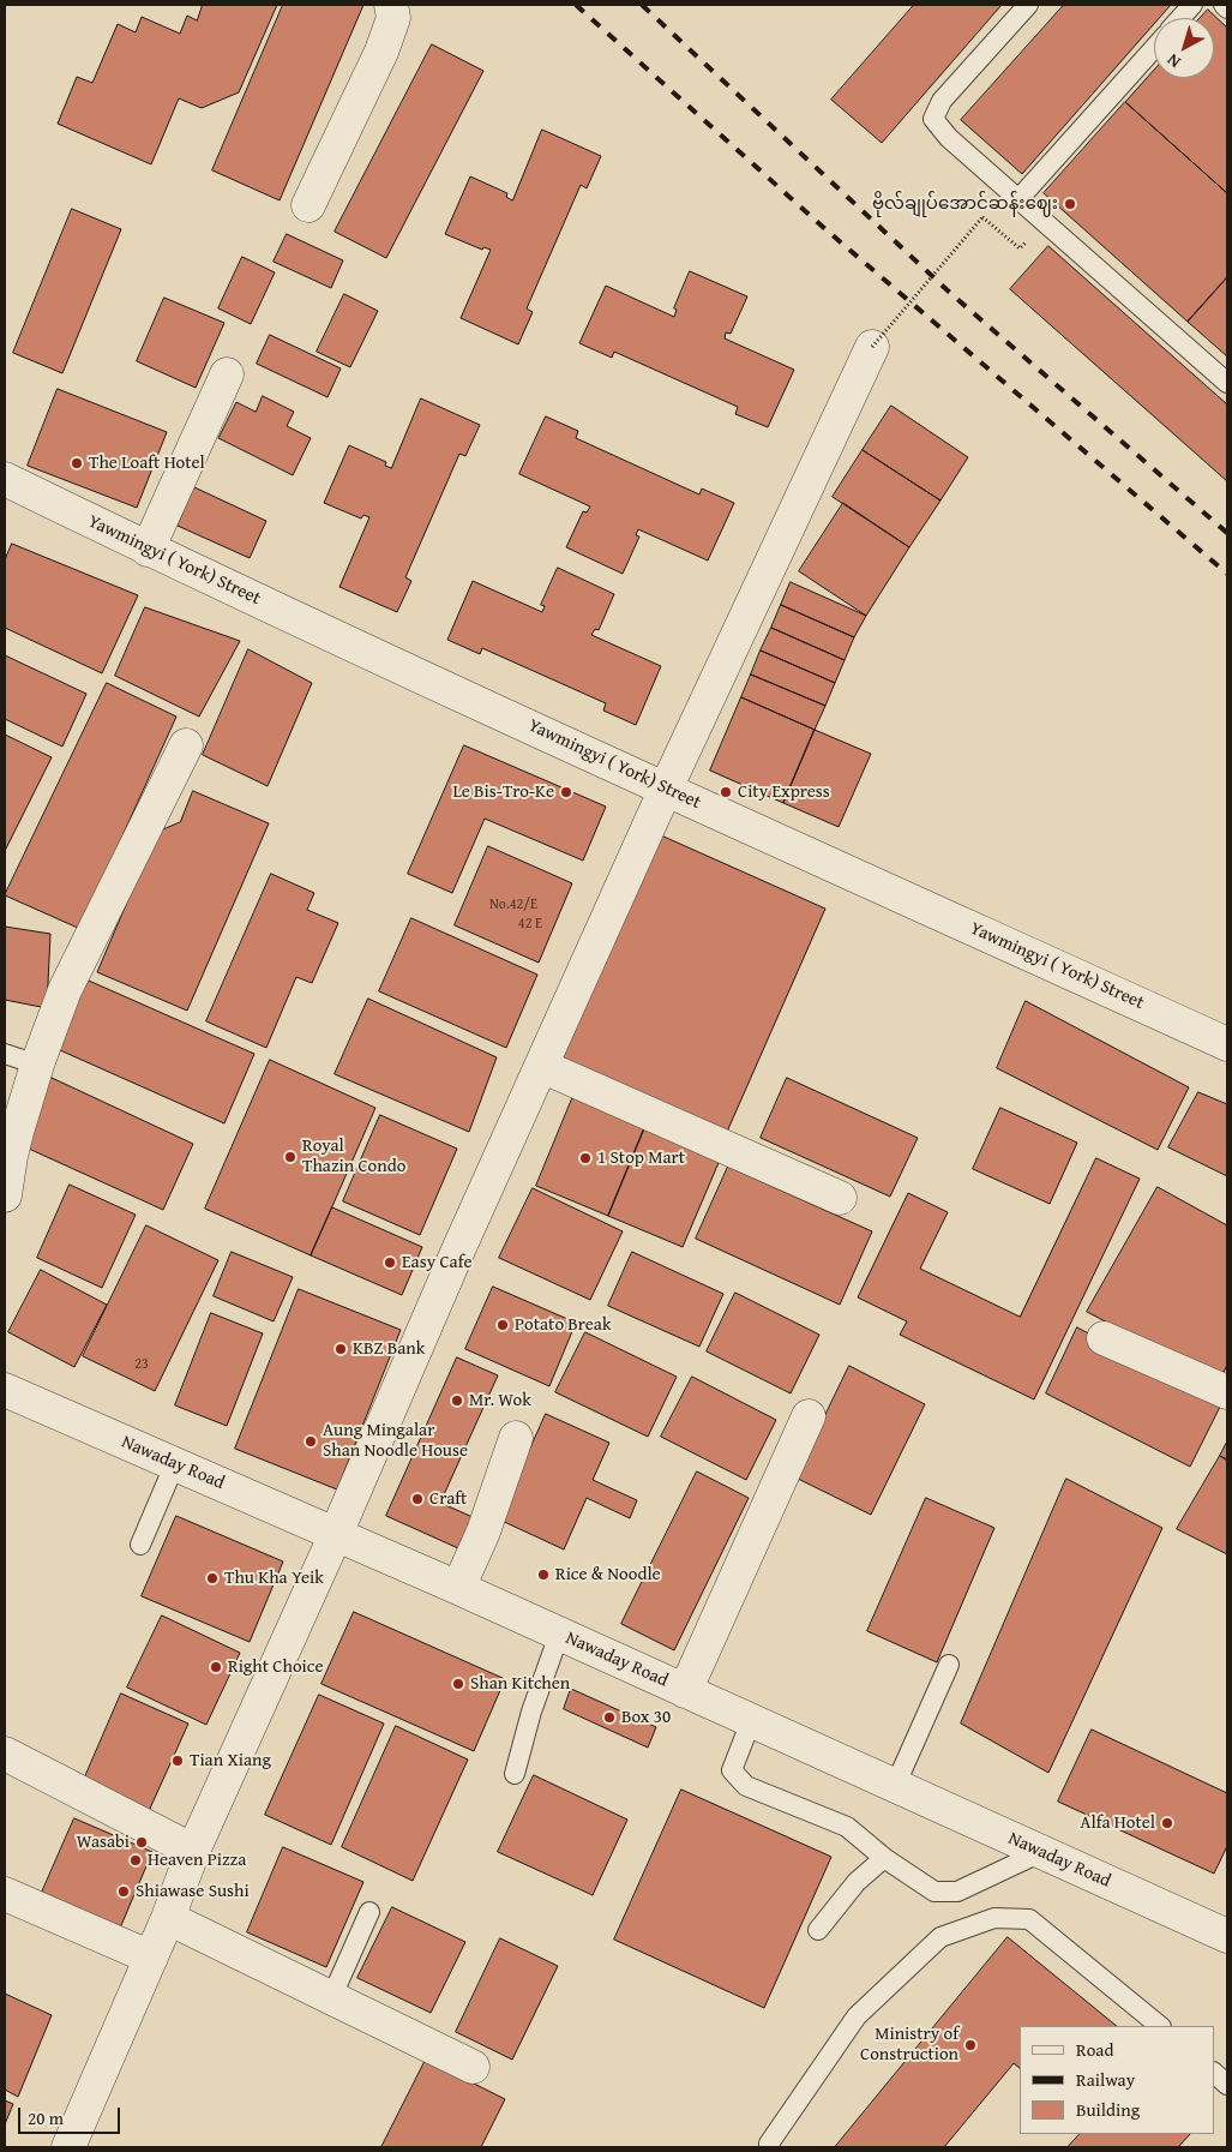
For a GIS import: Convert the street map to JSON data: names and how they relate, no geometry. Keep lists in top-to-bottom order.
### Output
{
  "streets": {
    "street": ["Yawmingyi ( York) Street", "Nawaday Road"]
  },
  "places": [
    "ဗိုလ်ချုပ်အောင်ဆန်းဈေး",
    "The Loaft Hotel",
    "Le Bis-Tro-Ke",
    "City Express",
    "Royal Thazin Condo",
    "1 Stop Mart",
    "Easy Cafe",
    "Potato Break",
    "KBZ Bank",
    "Mr. Wok",
    "Aung Mingalar Shan Noodle House",
    "Craft",
    "Rice & Noodle",
    "Thu Kha Yeik",
    "Right Choice",
    "Shan Kitchen",
    "Box 30",
    "Tian Xiang",
    "Alfa Hotel",
    "Wasabi",
    "Heaven Pizza",
    "Shiawase Sushi",
    "Ministry of Construction"
  ],
  "house_numbers": ["No.42/E", "42 E", "23"],
  "legend": ["Road", "Railway", "Building"],
  "scale_bar": "20 m",
  "north": "bottom left"
}
